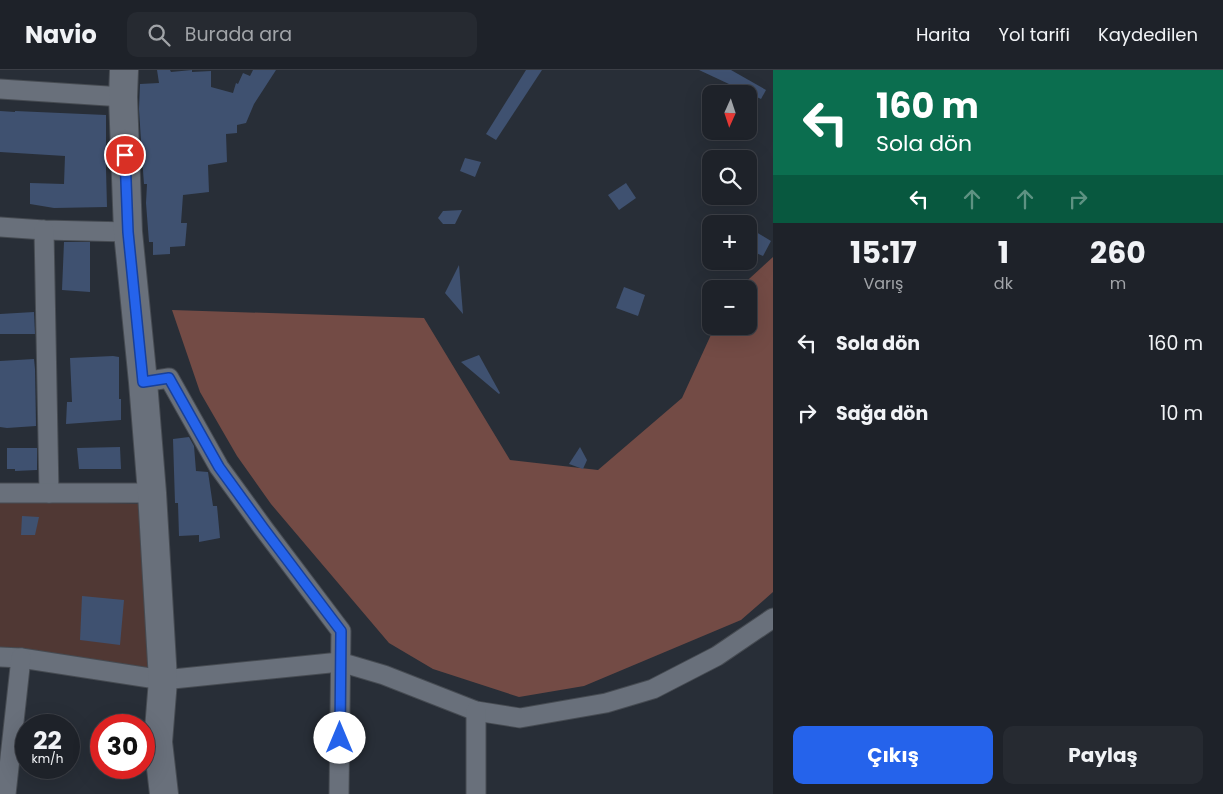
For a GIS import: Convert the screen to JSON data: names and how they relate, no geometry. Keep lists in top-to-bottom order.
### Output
{
  "north": "bottom",
  "page": {
    "header": "Navio",
    "search": "Burada ara",
    "nav": ["Harita", "Yol tarifi", "Kaydedilen"],
    "turn": ["160 m", "Sola dön"],
    "map_buttons": ["+", "−"],
    "eta": [
      "15:17",
      "Varış",
      "1",
      "dk",
      "260",
      "m"
    ],
    "list": [
      {
        "name": "Sola dön",
        "value": "160 m"
      },
      {
        "name": "Sağa dön",
        "value": "10 m"
      }
    ],
    "speed": "22 km/h",
    "limit": "30",
    "buttons": ["Çıkış", "Paylaş"]
  }
}
